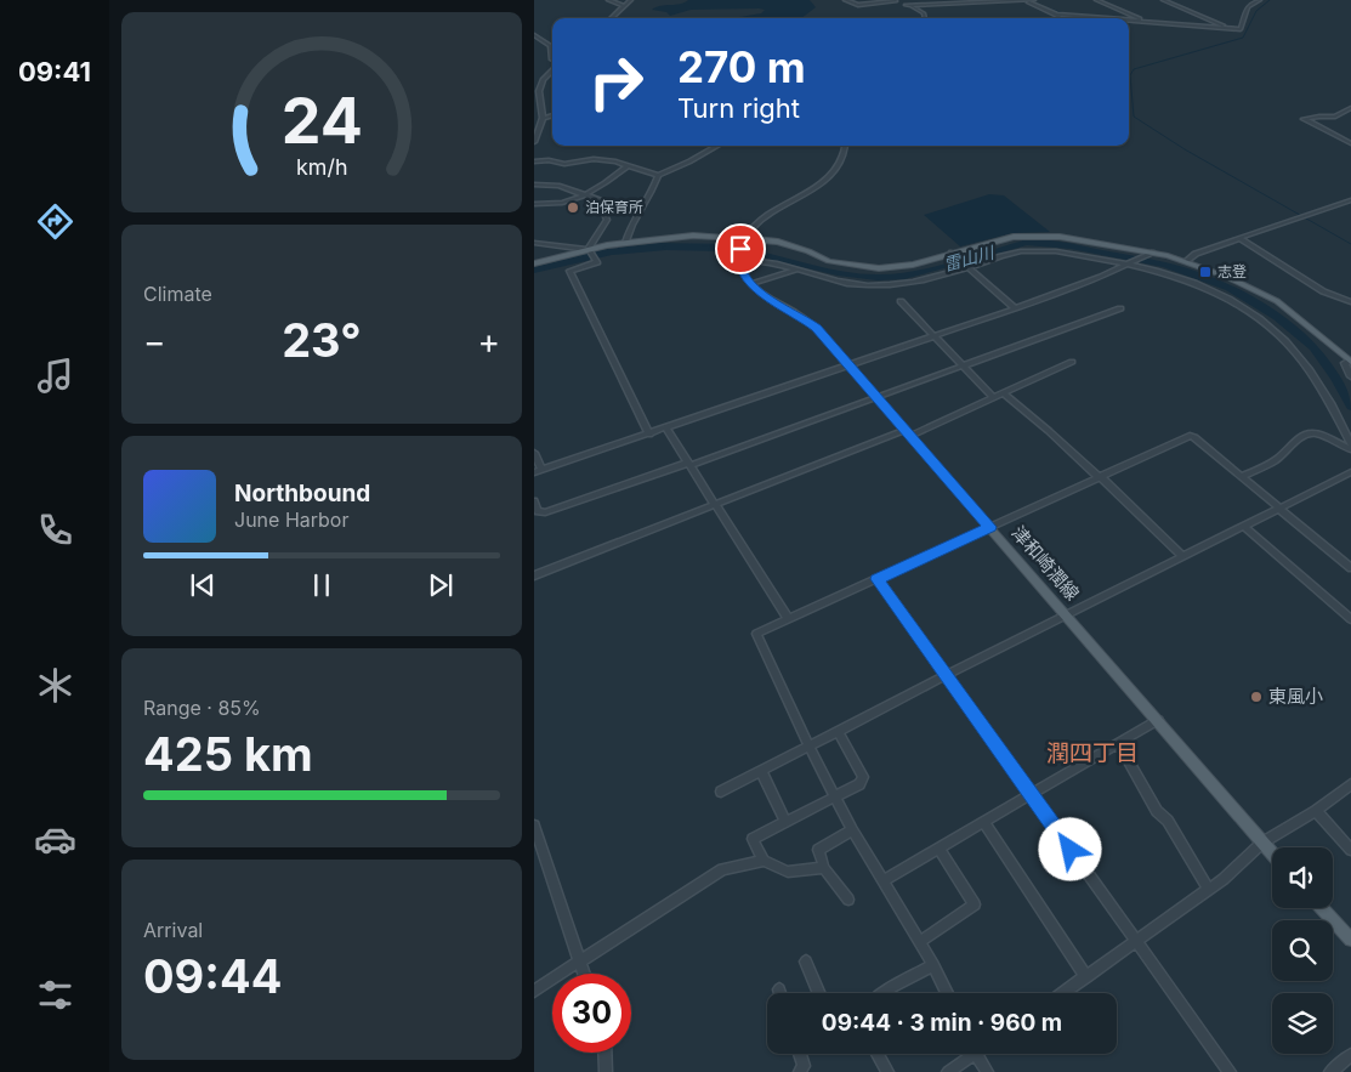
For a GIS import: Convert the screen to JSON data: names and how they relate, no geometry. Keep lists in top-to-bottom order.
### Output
{
  "streets": {
    "main road": ["津和崎潤線"]
  },
  "districts": ["潤四丁目"],
  "water": ["雷山川"],
  "places": {
    "other": ["泊保育所", "東風小"],
    "transit": ["志登"]
  },
  "page": {
    "tabs": "09:41",
    "turn": ["270 m", "Turn right"],
    "tile": [
      "Climate",
      ["Range · 85%", "425 km"],
      ["Arrival", "09:44"]
    ],
    "heat": ["−", "23°", "+"],
    "song": ["Northbound", "June Harbor"],
    "limit": "30",
    "trip": "09:44 · 3 min · 960 m",
    "gauge": ["24", "km/h"]
  }
}
